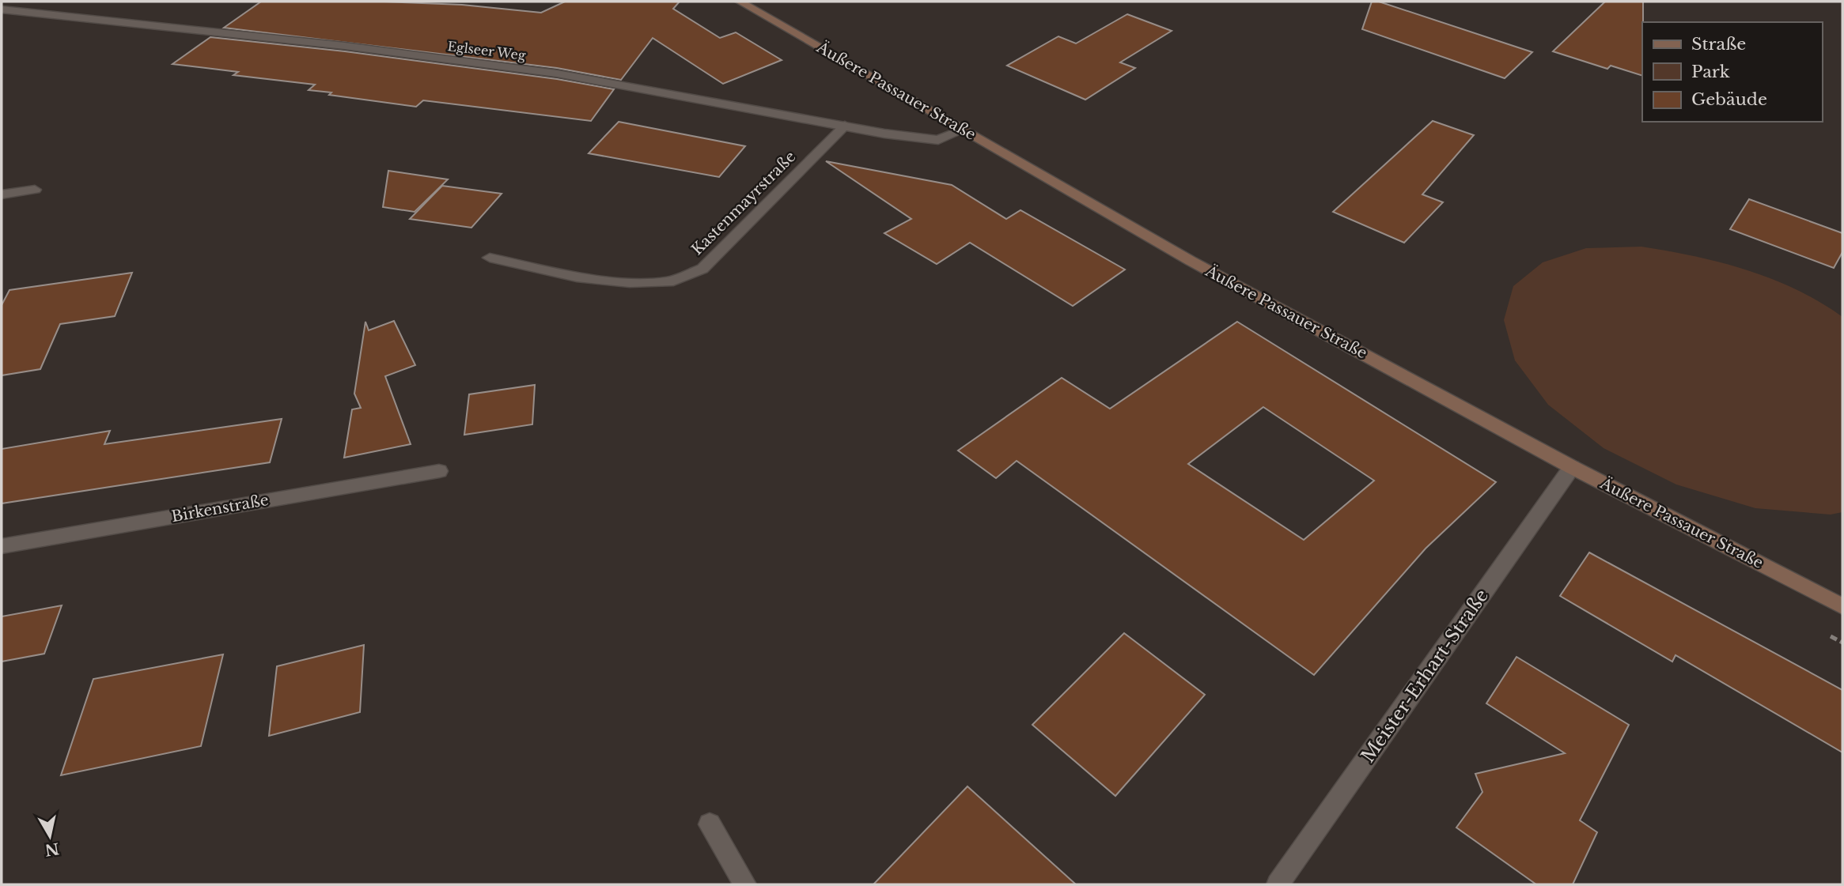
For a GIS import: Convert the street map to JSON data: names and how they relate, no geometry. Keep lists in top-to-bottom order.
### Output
{
  "streets": {
    "main road": ["Äußere Passauer Straße"],
    "street": [
      "Eglseer Weg",
      "Kastenmayrstraße",
      "Birkenstraße",
      "Meister-Erhart-Straße"
    ]
  },
  "crossings": [
    ["Eglseer Weg", "Äußere Passauer Straße"],
    ["Eglseer Weg", "Kastenmayrstraße"],
    ["Äußere Passauer Straße", "Meister-Erhart-Straße"]
  ],
  "legend": ["Straße", "Park", "Gebäude"],
  "north": "bottom"
}
